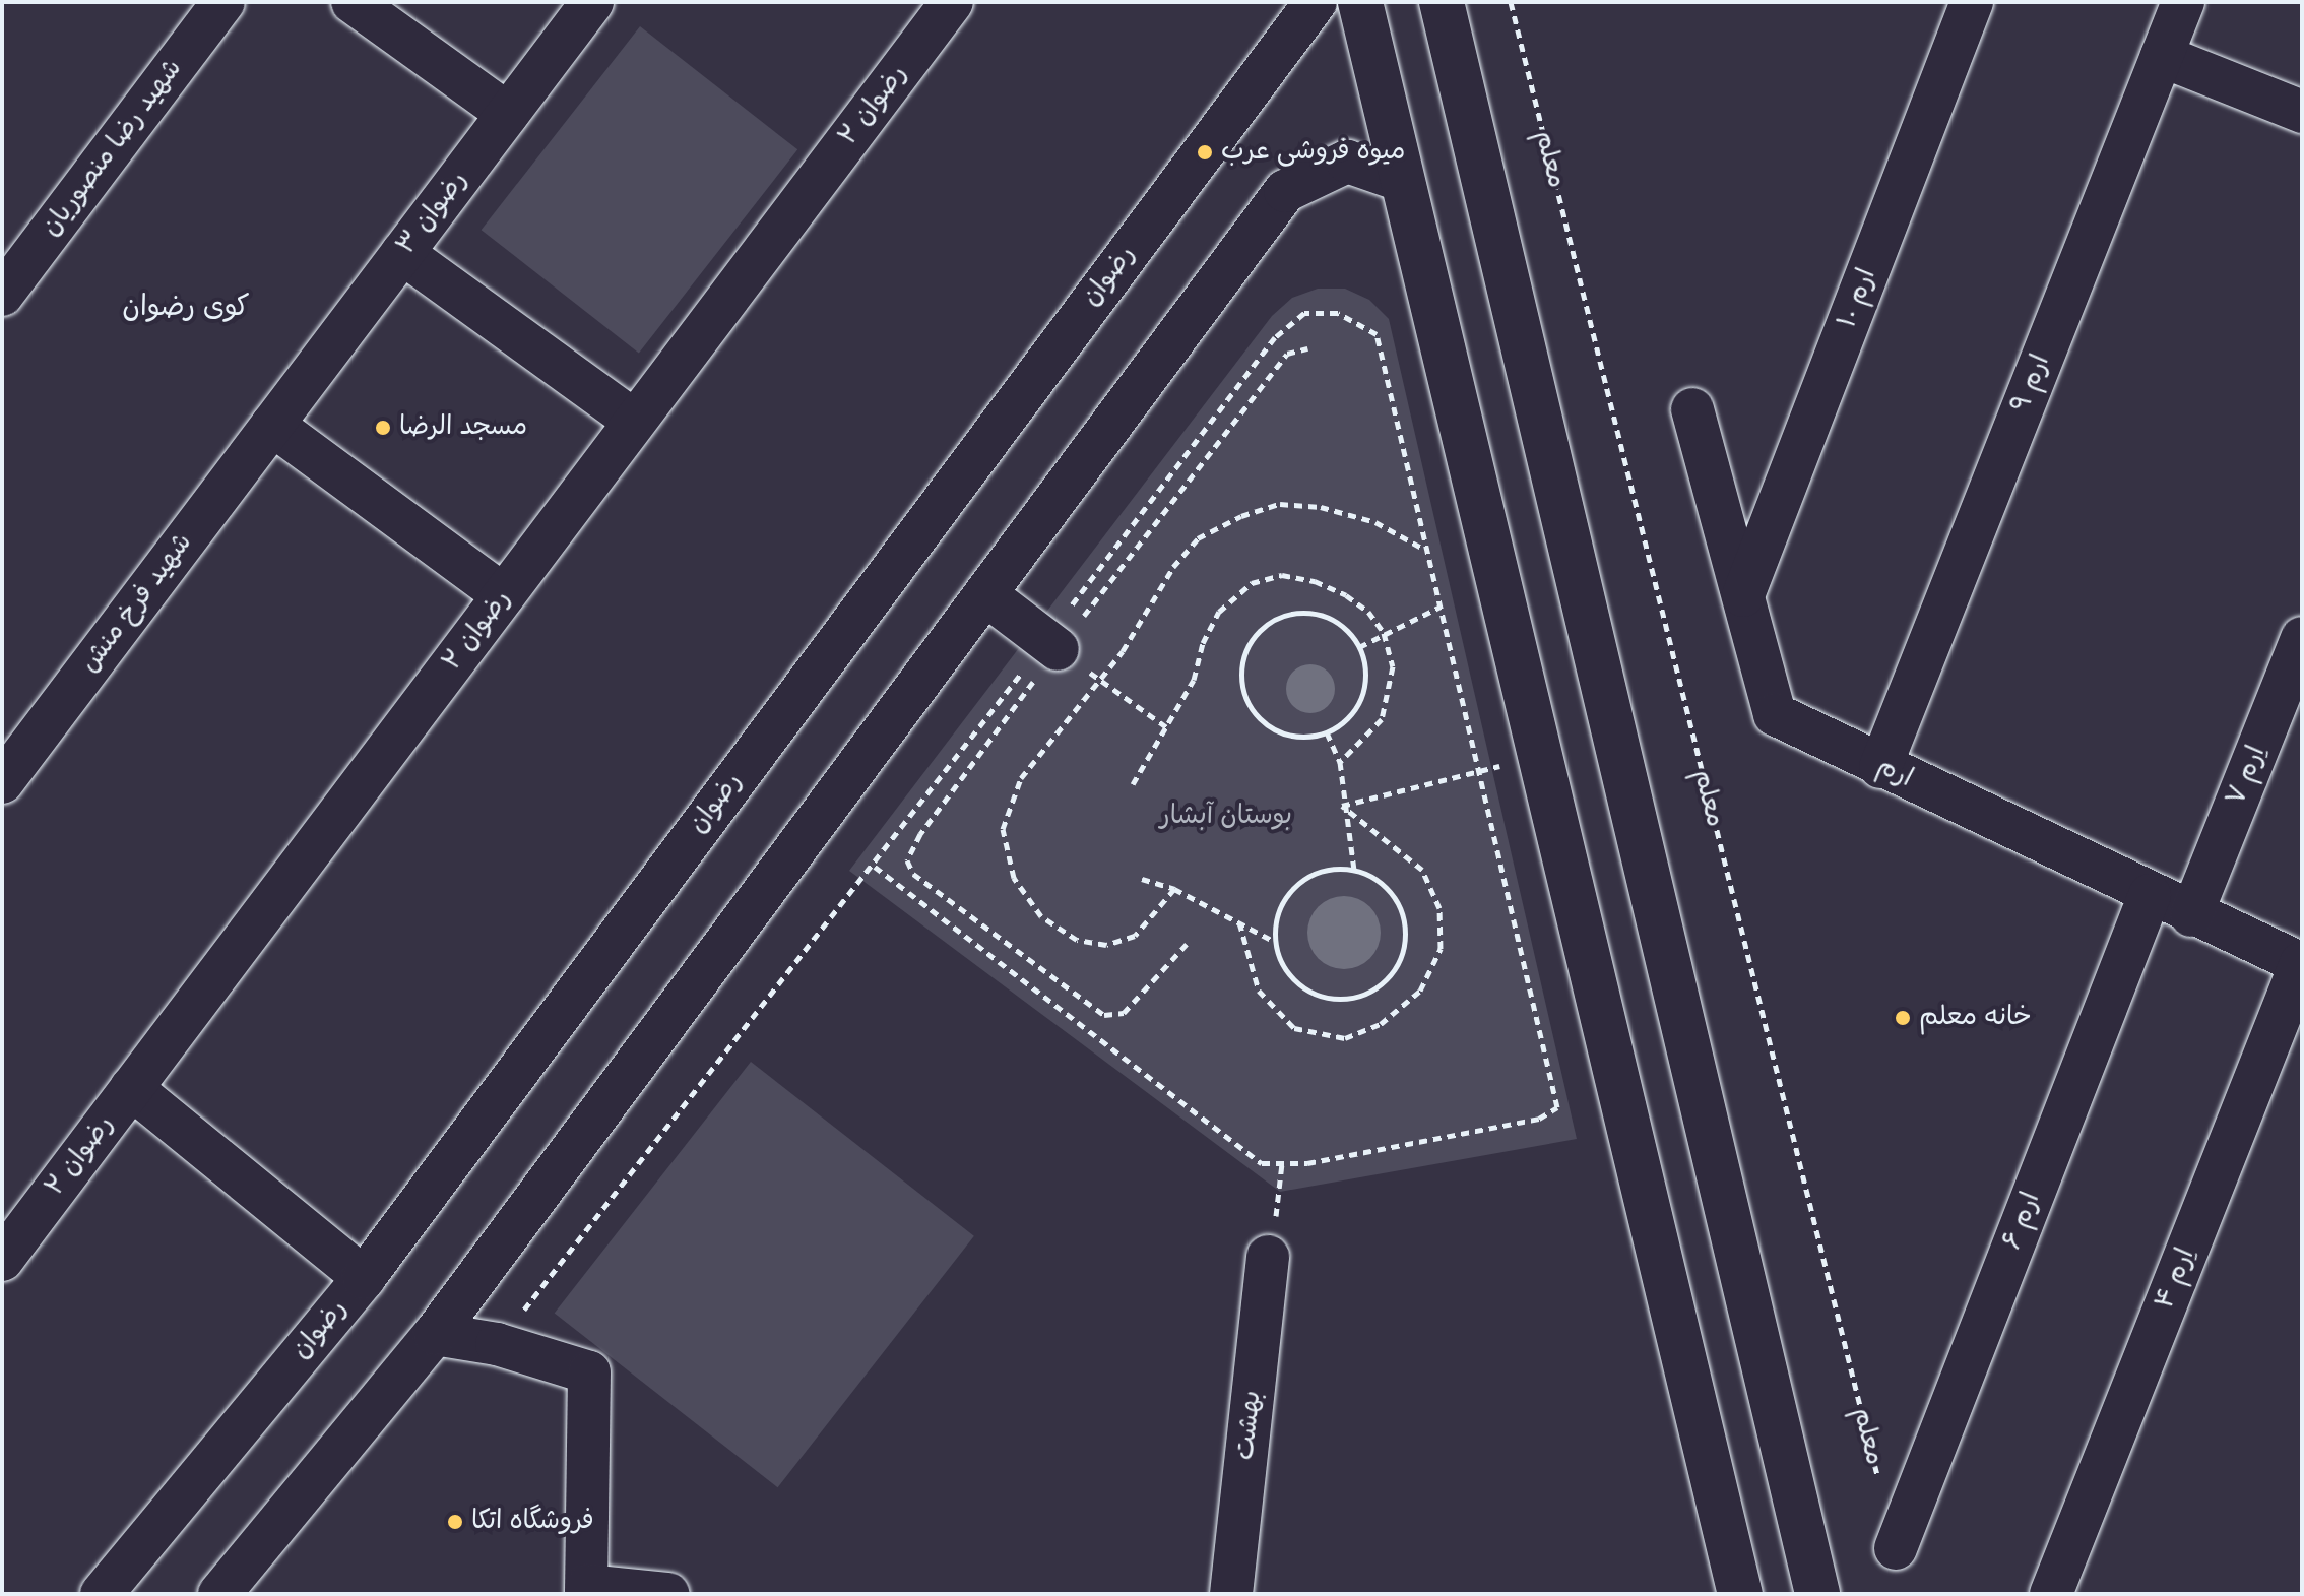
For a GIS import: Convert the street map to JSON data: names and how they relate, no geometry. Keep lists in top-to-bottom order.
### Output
{
  "streets": {
    "street": [
      "رضوان ۲",
      "شهید رضا منصوریان",
      "رضوان ۳",
      "رضوان",
      "ارم ۱۰",
      "ارم ۹",
      "شهید فرخ منش",
      "ارم",
      "اِرم ۷",
      "ارم ۶",
      "اِرم ۴",
      "بهشت"
    ],
    "path": ["معلم"]
  },
  "crossings": [
    ["معلم", "ارم ۶"],
    ["رضوان ۳", "شهید فرخ منش"],
    ["ارم ۱۰", "ارم"],
    ["ارم ۹", "ارم"],
    ["ارم", "اِرم ۷"],
    ["ارم", "ارم ۶"],
    ["ارم", "اِرم ۴"]
  ],
  "districts": ["کوی رضوان"],
  "parks": ["بوستان آبشار"],
  "places": [
    "میوه فروشی عرب",
    "مسجد الرضا",
    "خانه معلم",
    "فروشگاه اتکا"
  ]
}
